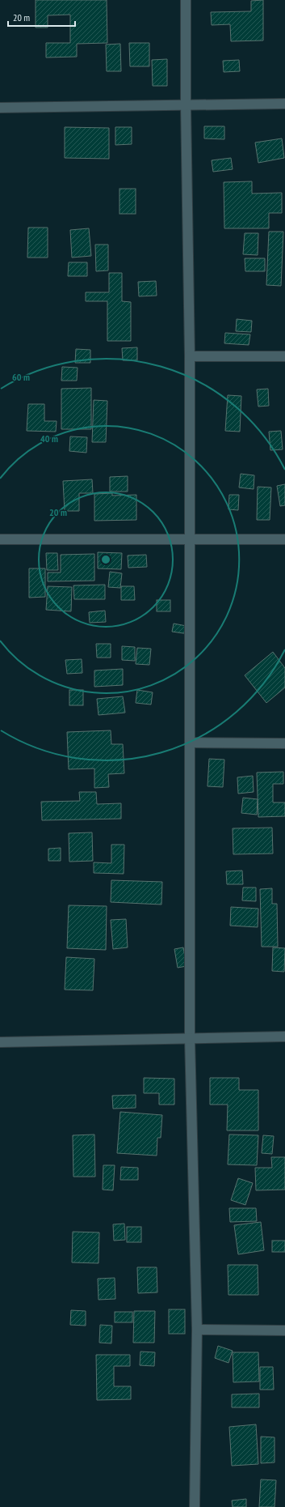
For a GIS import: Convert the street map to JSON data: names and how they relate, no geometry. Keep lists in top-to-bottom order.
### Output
{
  "scale_bar": "20 m",
  "rings": ["60 m", "40 m", "20 m"]
}
